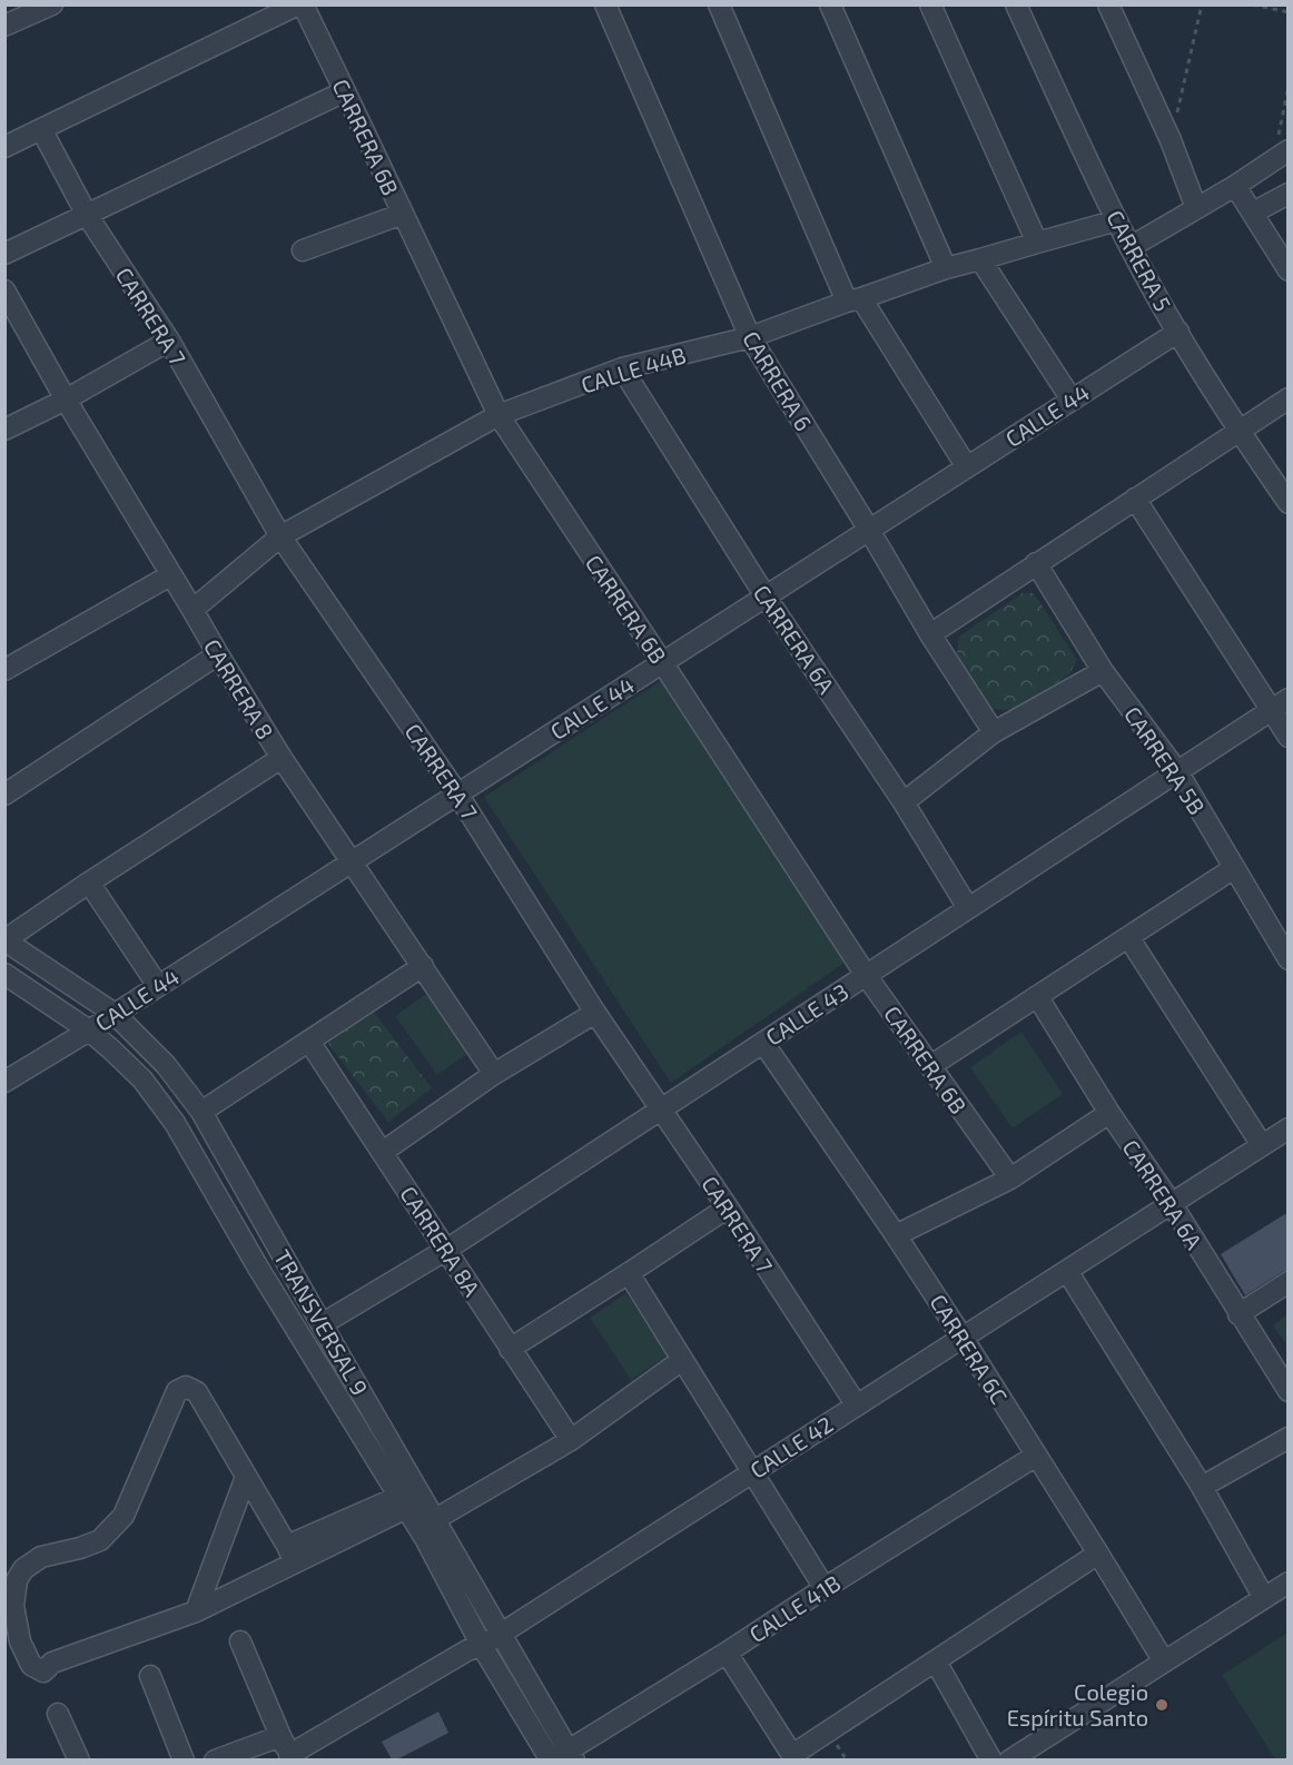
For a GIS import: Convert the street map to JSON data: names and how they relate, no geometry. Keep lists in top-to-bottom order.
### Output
{
  "streets": {
    "street": [
      "CARRERA 6B",
      "CARRERA 5",
      "CARRERA 7",
      "CALLE 44B",
      "CARRERA 6",
      "CALLE 44",
      "CARRERA 6A",
      "CARRERA 8",
      "CARRERA 5B",
      "CALLE 43",
      "CARRERA 8A",
      "TRANSVERSAL 9",
      "CARRERA 6C",
      "CALLE 42",
      "CALLE 41B"
    ]
  },
  "crossings": [
    ["CARRERA 6B", "CALLE 44B"],
    ["CARRERA 6B", "CALLE 44"],
    ["CARRERA 6B", "CALLE 43"],
    ["CARRERA 5", "CALLE 44B"],
    ["CARRERA 5", "CALLE 44"],
    ["CARRERA 7", "CALLE 44B"],
    ["CARRERA 7", "CALLE 44"],
    ["CARRERA 7", "CALLE 43"],
    ["CARRERA 7", "CALLE 42"],
    ["CALLE 44B", "CARRERA 6"],
    ["CALLE 44B", "CARRERA 6A"],
    ["CALLE 44B", "CARRERA 8"],
    ["CARRERA 6", "CALLE 44"],
    ["CALLE 44", "CARRERA 6A"],
    ["CALLE 44", "CARRERA 8"],
    ["CALLE 44", "TRANSVERSAL 9"],
    ["CARRERA 6A", "CALLE 43"],
    ["CARRERA 6A", "CALLE 42"],
    ["CARRERA 5B", "CALLE 43"],
    ["CALLE 43", "CARRERA 8A"],
    ["CALLE 43", "TRANSVERSAL 9"],
    ["CALLE 43", "CARRERA 6C"],
    ["TRANSVERSAL 9", "CALLE 42"],
    ["TRANSVERSAL 9", "CALLE 41B"],
    ["CARRERA 6C", "CALLE 42"],
    ["CARRERA 6C", "CALLE 41B"]
  ],
  "places": ["Colegio Espíritu Santo"]
}
